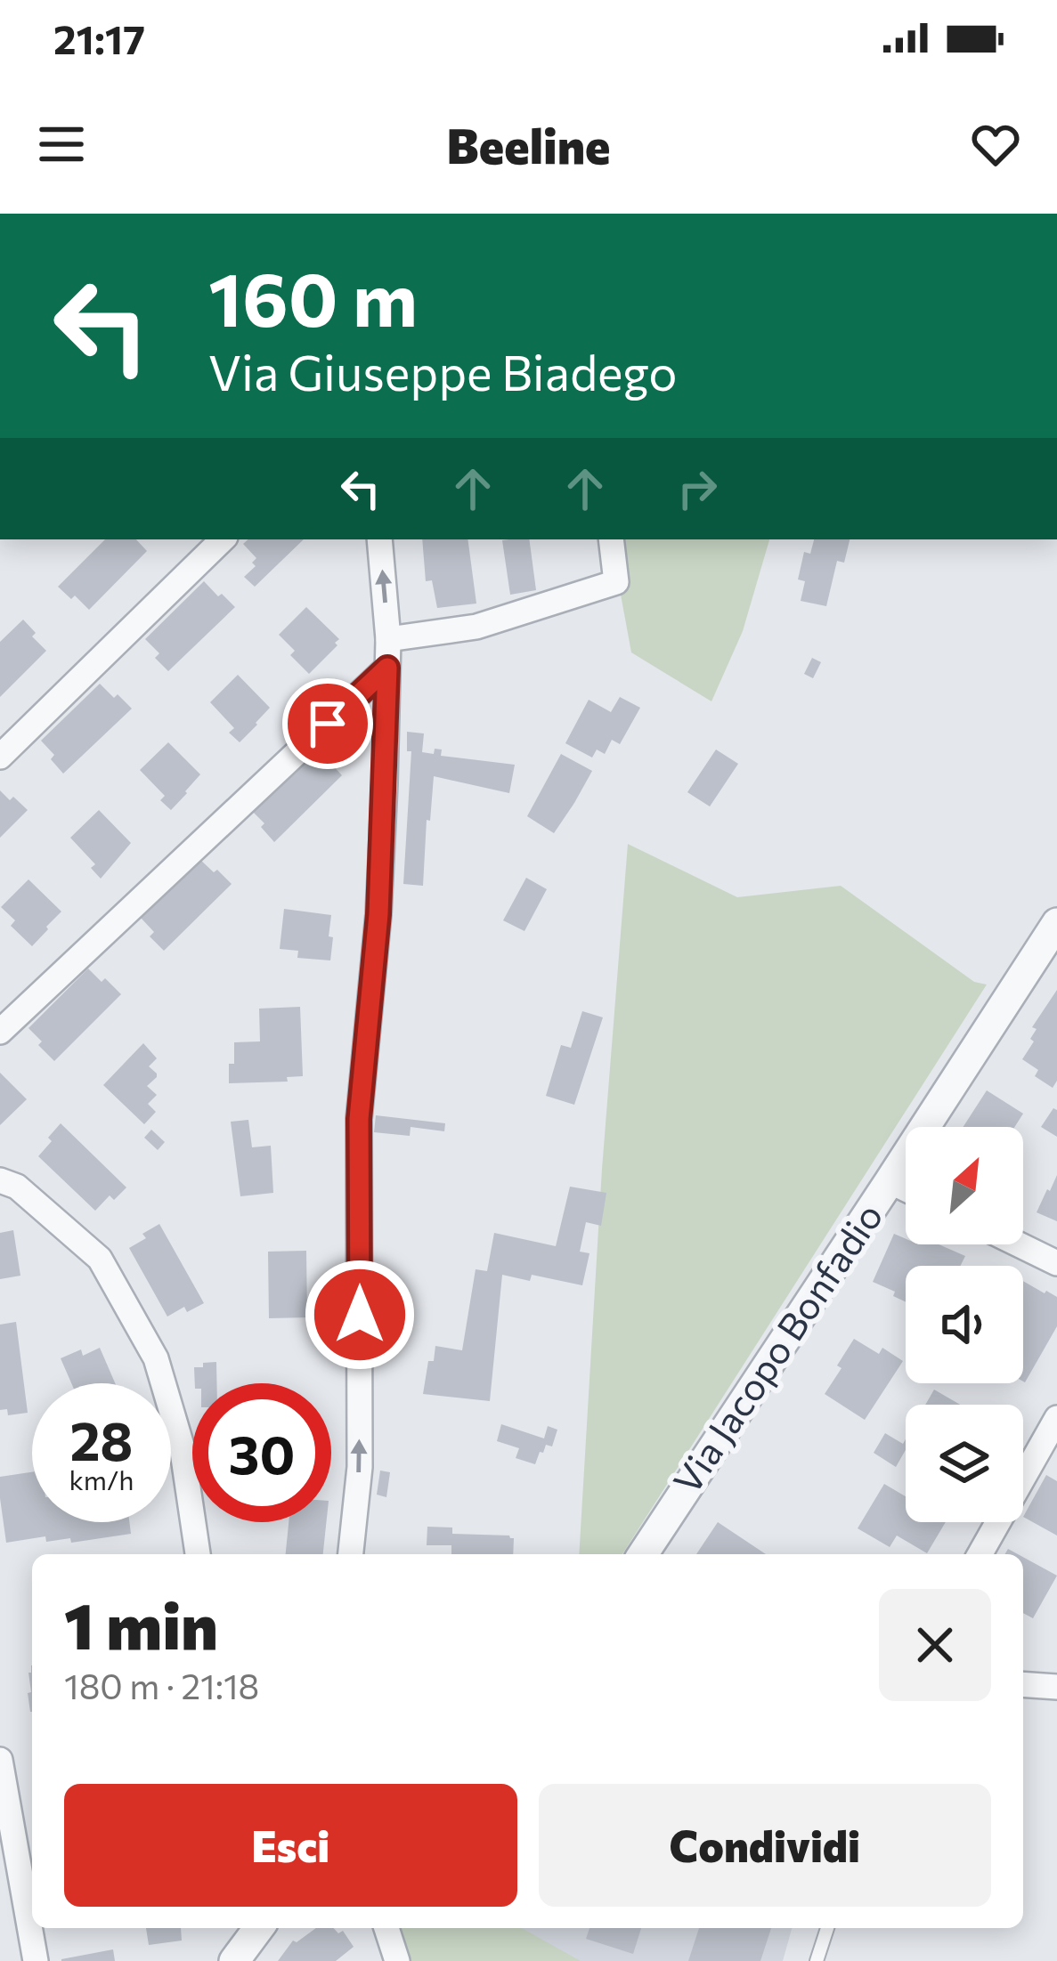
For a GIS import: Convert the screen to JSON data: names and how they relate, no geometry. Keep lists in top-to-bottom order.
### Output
{
  "streets": {
    "street": ["Via Jacopo Bonfadio"]
  },
  "north": "top right",
  "page": {
    "status": "21:17",
    "header": "Beeline",
    "turn": ["160 m", "Via Giuseppe Biadego"],
    "speed": "28 km/h",
    "limit": "30",
    "heading": ["1 min", "180 m · 21:18"],
    "buttons": ["Esci", "Condividi"]
  }
}
